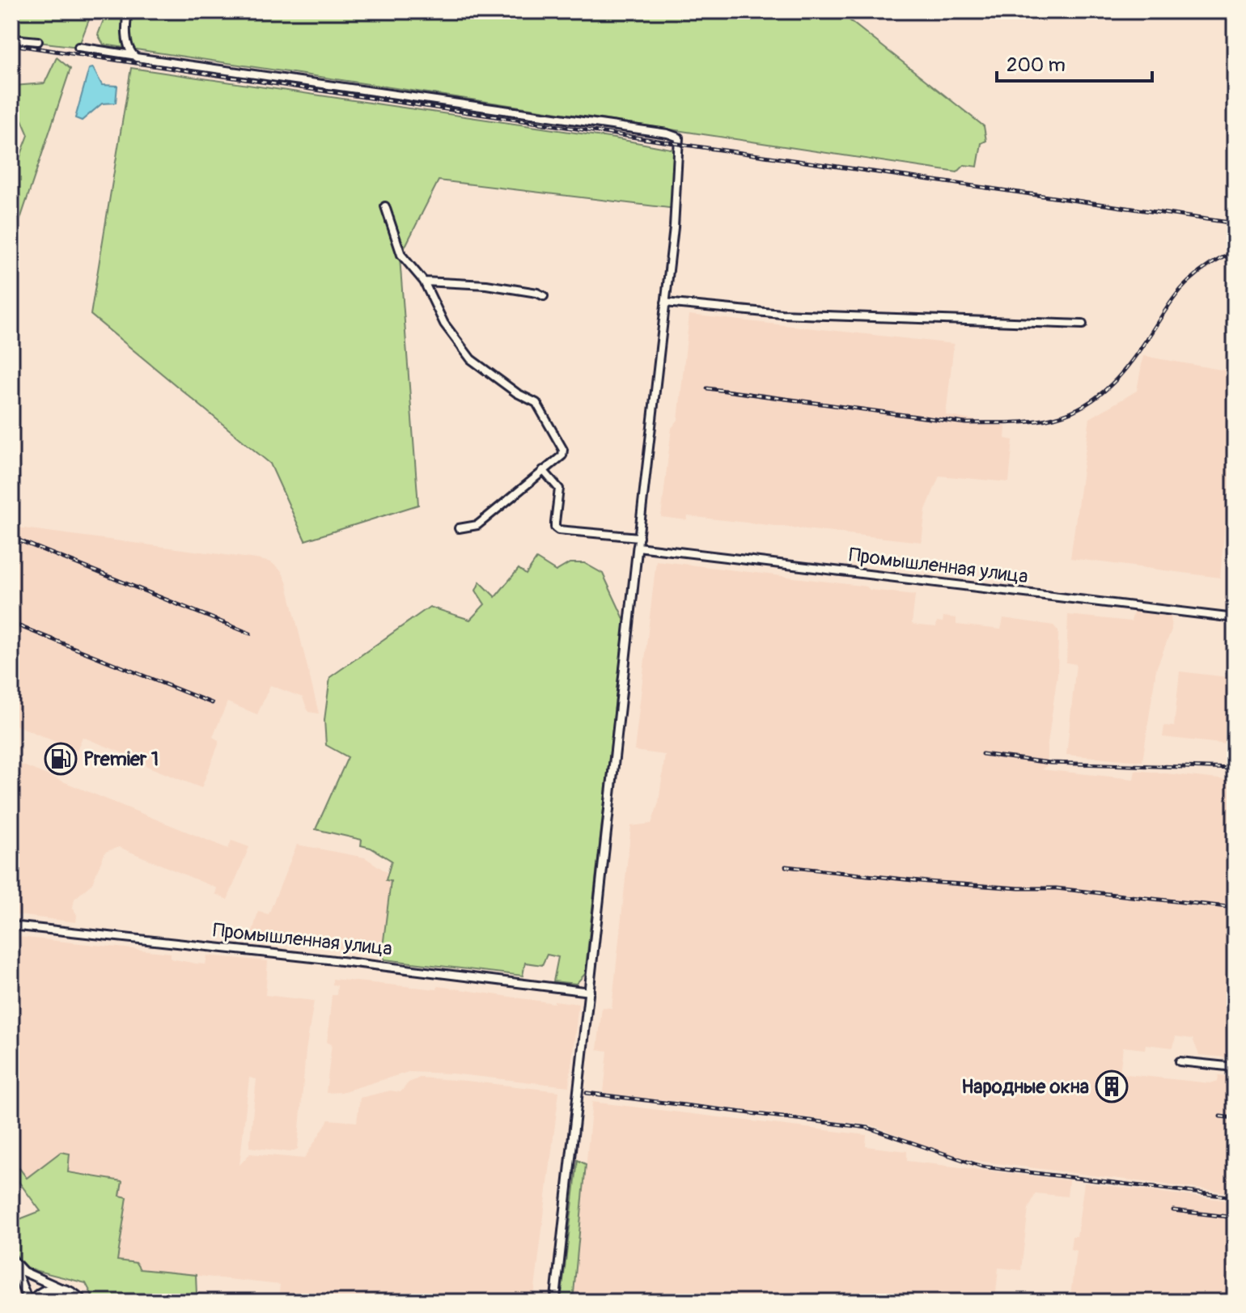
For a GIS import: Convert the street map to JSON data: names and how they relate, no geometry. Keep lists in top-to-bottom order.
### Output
{
  "streets": {
    "street": ["Промышленная улица"]
  },
  "places": {
    "fuel station": ["Premier 1"],
    "building": ["Народные окна"]
  },
  "scale_bar": "200 m"
}
